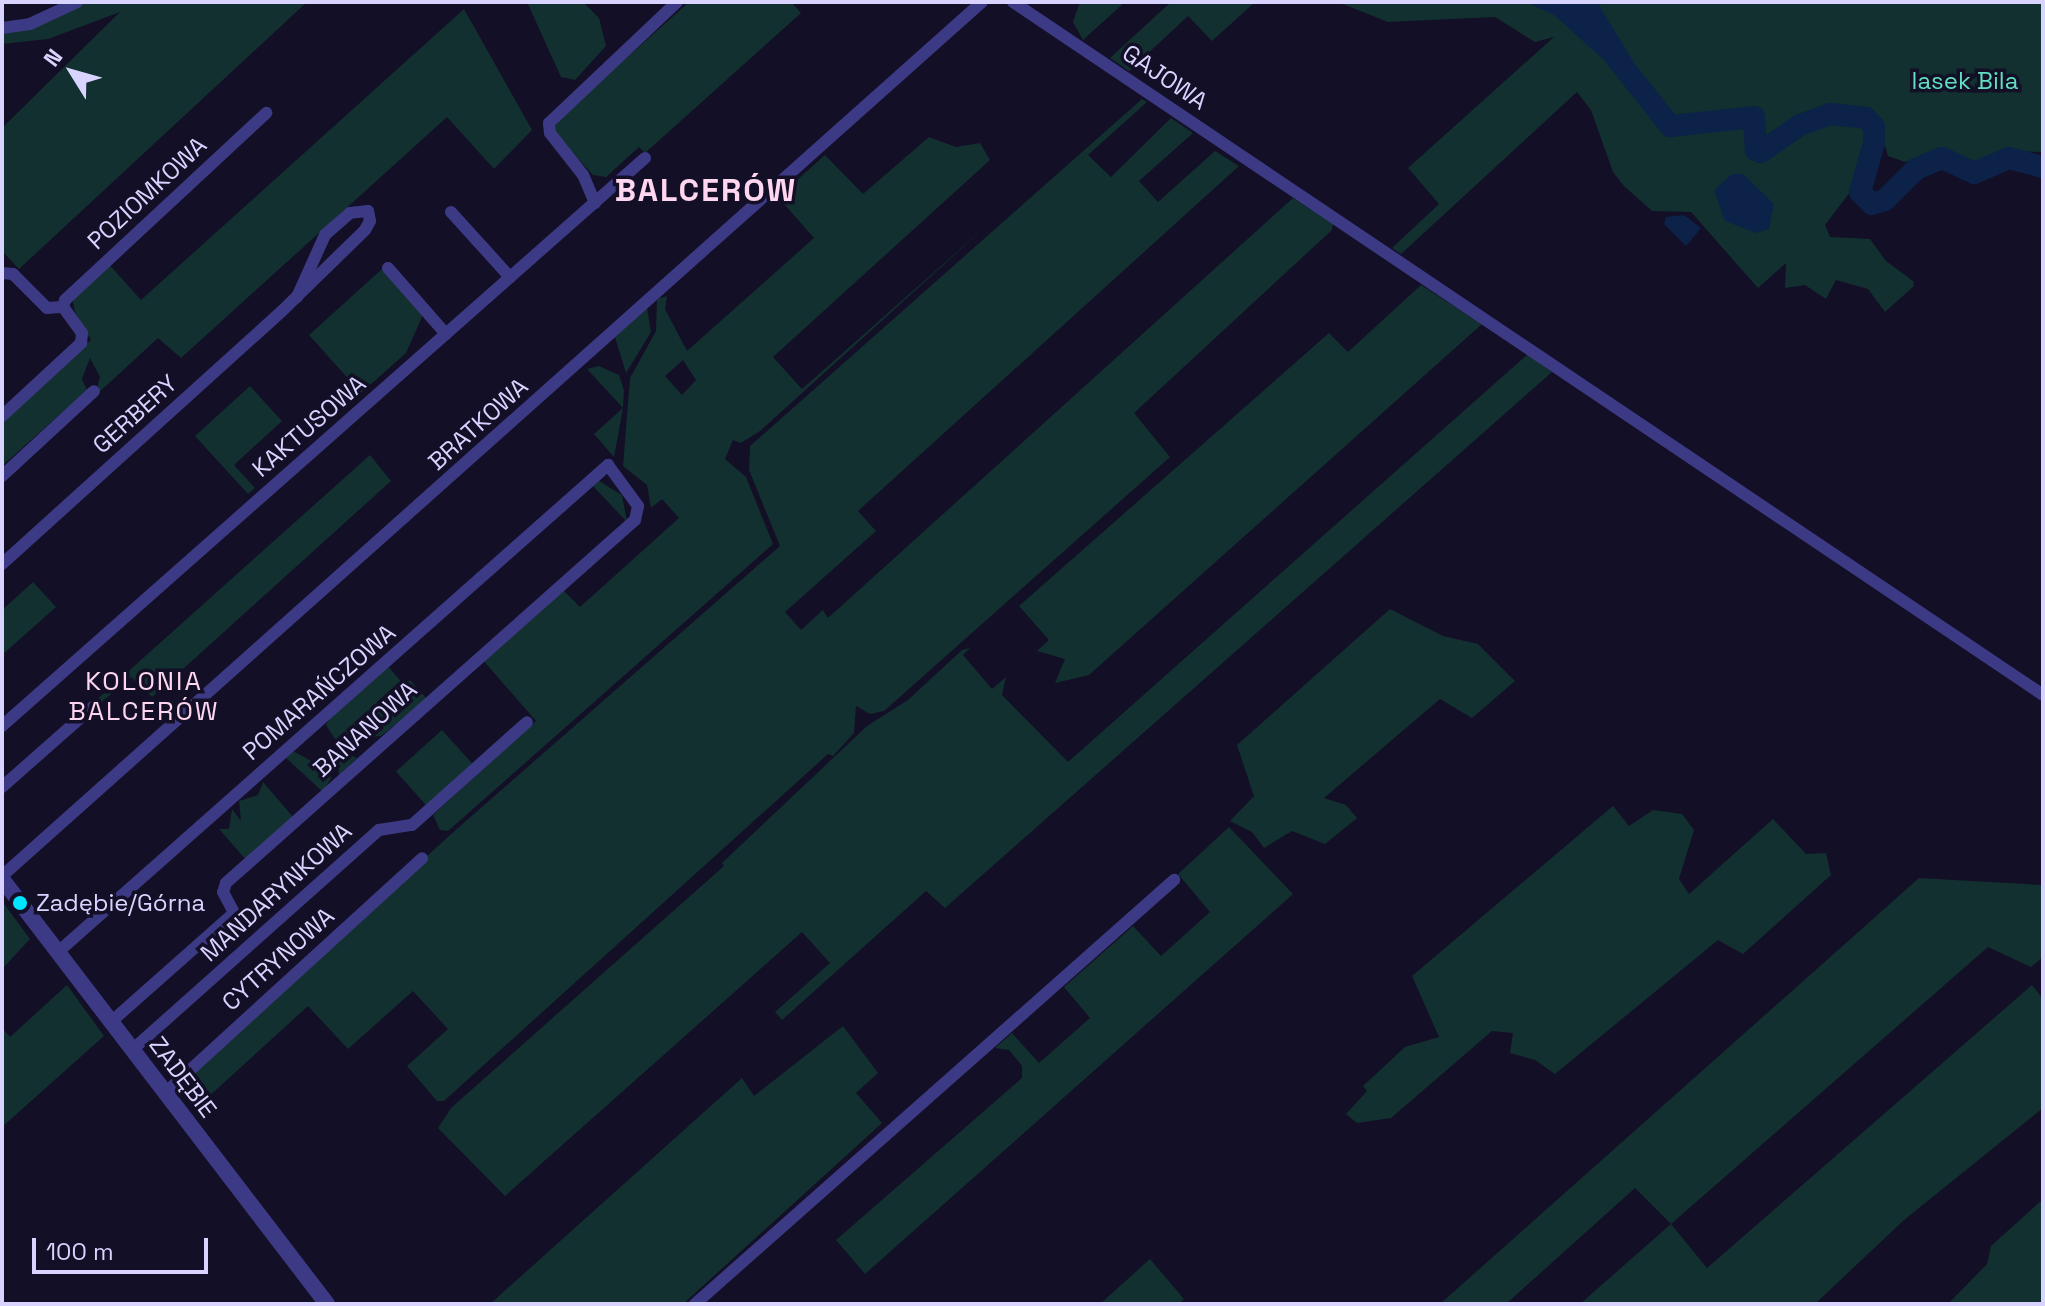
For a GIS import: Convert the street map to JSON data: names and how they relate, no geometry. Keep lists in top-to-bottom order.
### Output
{
  "streets": {
    "street": [
      "GAJOWA",
      "POZIOMKOWA",
      "GERBERY",
      "BRATKOWA",
      "KAKTUSOWA",
      "POMARAŃCZOWA",
      "BANANOWA",
      "MANDARYNKOWA",
      "CYTRYNOWA",
      "ZADĘBIE"
    ]
  },
  "crossings": [
    ["BRATKOWA", "ZADĘBIE"],
    ["POMARAŃCZOWA", "BANANOWA"],
    ["POMARAŃCZOWA", "ZADĘBIE"],
    ["BANANOWA", "ZADĘBIE"],
    ["MANDARYNKOWA", "ZADĘBIE"],
    ["CYTRYNOWA", "ZADĘBIE"]
  ],
  "districts": ["BALCERÓW", "KOLONIA BALCERÓW"],
  "parks": ["lasek Bila"],
  "places": ["Zadębie/Górna"],
  "scale_bar": "100 m",
  "north": "top left"
}
